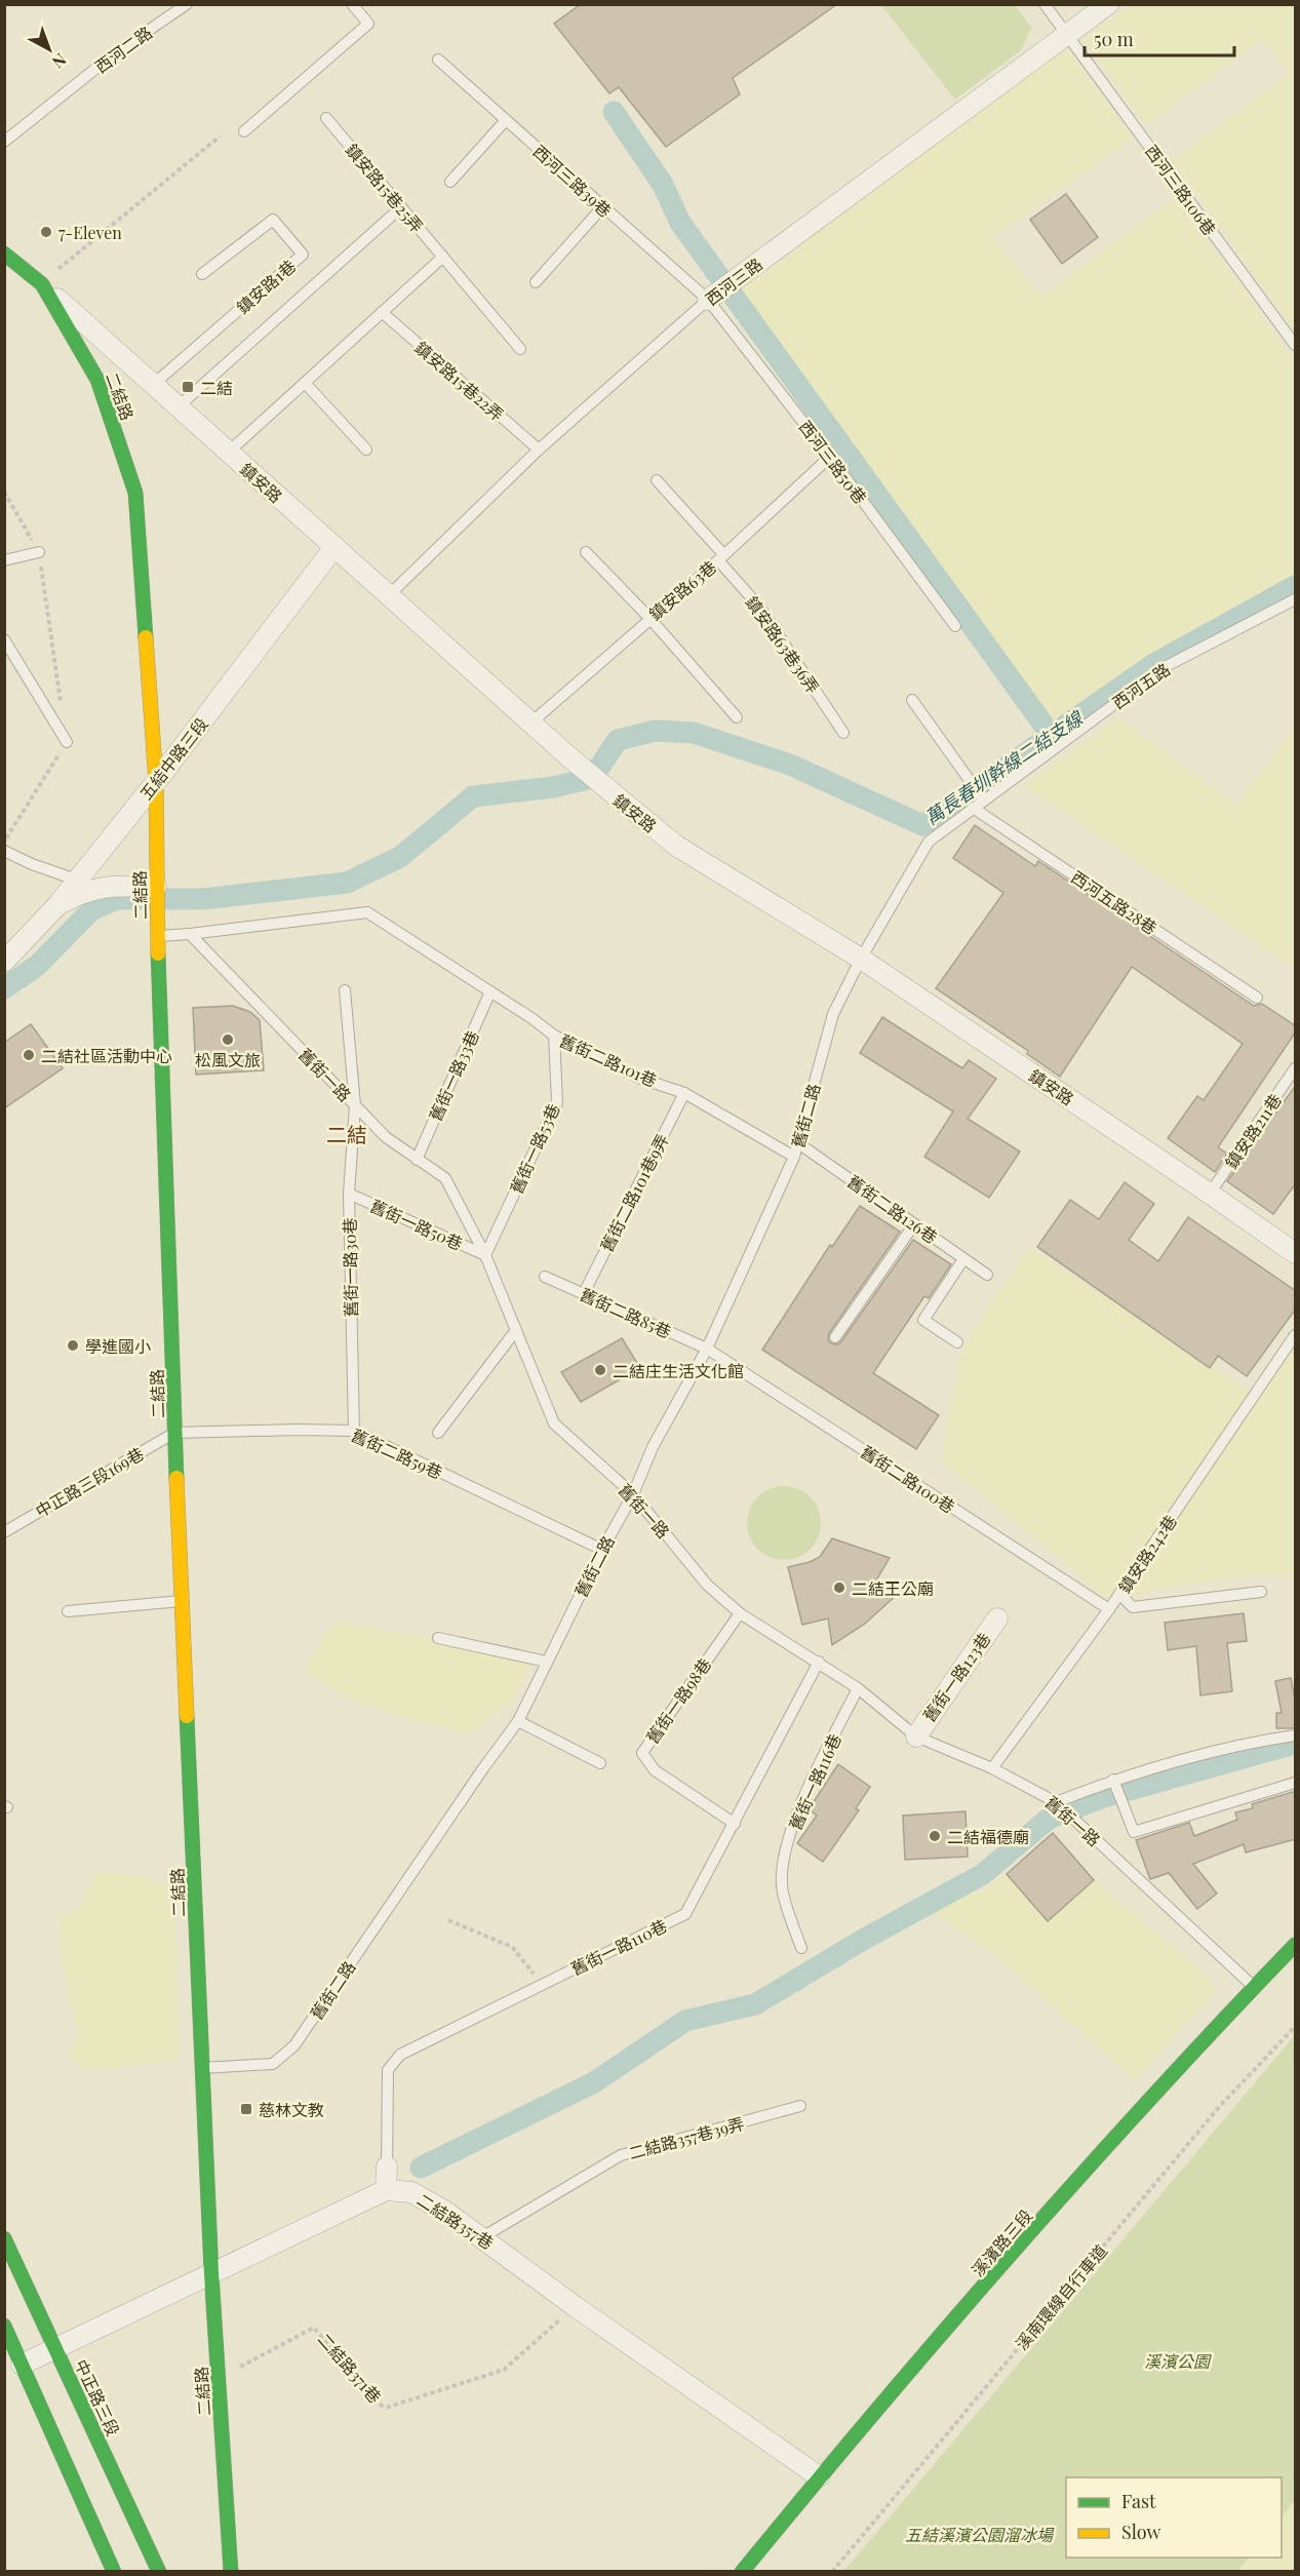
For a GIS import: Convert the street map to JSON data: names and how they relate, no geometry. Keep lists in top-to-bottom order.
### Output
{
  "streets": {
    "street": [
      "西河三路",
      "二結路",
      "鎮安路",
      "五結中路三段",
      "舊街一路123巷",
      "二結路357巷",
      "溪濱路三段",
      "中正路三段"
    ],
    "lane": [
      "西河二路",
      "西河三路39巷",
      "鎮安路15巷25弄",
      "西河三路106巷",
      "鎮安路1巷",
      "鎮安路15巷22弄",
      "西河三路50巷",
      "鎮安路63巷",
      "鎮安路63巷36弄",
      "西河五路",
      "西河五路28巷",
      "舊街二路101巷",
      "舊街一路",
      "舊街一路33巷",
      "舊街二路",
      "鎮安路211巷",
      "舊街一路53巷",
      "舊街二路101巷9弄",
      "舊街二路126巷",
      "舊街一路50巷",
      "舊街一路30巷",
      "舊街二路85巷",
      "舊街二路59巷",
      "舊街二路100巷",
      "中正路三段169巷",
      "鎮安路242巷",
      "舊街一路98巷",
      "舊街一路116巷",
      "舊街一路110巷",
      "二結路357巷39弄"
    ],
    "path": ["溪南環線自行車道", "二結路371巷"]
  },
  "crossings": [
    ["西河三路39巷", "西河三路"],
    ["西河三路39巷", "西河三路50巷"],
    ["西河三路106巷", "西河三路"],
    ["西河三路", "鎮安路15巷22弄"],
    ["西河三路", "西河三路50巷"],
    ["西河三路", "鎮安路"],
    ["鎮安路1巷", "鎮安路"],
    ["二結路", "鎮安路"],
    ["二結路", "五結中路三段"],
    ["二結路", "舊街二路"],
    ["二結路", "舊街二路59巷"],
    ["二結路", "中正路三段169巷"],
    ["二結路", "二結路371巷"],
    ["西河三路50巷", "鎮安路63巷"],
    ["鎮安路", "鎮安路63巷"],
    ["鎮安路", "西河五路"],
    ["鎮安路", "五結中路三段"],
    ["鎮安路", "舊街二路"],
    ["鎮安路", "鎮安路211巷"],
    ["鎮安路63巷", "鎮安路63巷36弄"],
    ["西河五路", "西河五路28巷"],
    ["西河五路", "舊街二路"],
    ["舊街二路101巷", "舊街一路"],
    ["舊街二路101巷", "舊街一路33巷"],
    ["舊街二路101巷", "舊街二路"],
    ["舊街二路101巷", "舊街一路53巷"],
    ["舊街二路101巷", "舊街二路101巷9弄"],
    ["舊街一路", "舊街一路33巷"],
    ["舊街一路", "舊街二路"],
    ["舊街一路", "舊街一路53巷"],
    ["舊街一路", "舊街一路50巷"],
    ["舊街一路", "舊街一路30巷"],
    ["舊街一路", "鎮安路242巷"],
    ["舊街一路", "舊街一路123巷"],
    ["舊街一路", "舊街一路98巷"],
    ["舊街一路", "舊街一路116巷"],
    ["舊街一路", "舊街一路110巷"],
    ["舊街一路", "溪濱路三段"],
    ["舊街二路", "舊街二路126巷"],
    ["舊街二路", "舊街二路85巷"],
    ["舊街二路", "舊街二路59巷"],
    ["舊街二路", "舊街二路100巷"],
    ["舊街一路53巷", "舊街一路50巷"],
    ["舊街二路101巷9弄", "舊街二路85巷"],
    ["舊街一路50巷", "舊街一路30巷"],
    ["舊街一路30巷", "舊街二路59巷"],
    ["舊街二路85巷", "舊街二路100巷"],
    ["舊街二路59巷", "中正路三段169巷"],
    ["舊街二路100巷", "鎮安路242巷"],
    ["舊街一路98巷", "舊街一路110巷"],
    ["二結路357巷39弄", "二結路357巷"],
    ["二結路357巷", "溪濱路三段"],
    ["二結路357巷", "二結路371巷"]
  ],
  "districts": ["二結"],
  "water": ["萬長春圳幹線二結支線"],
  "parks": ["溪濱公園", "五結溪濱公園溜冰場"],
  "places": {
    "other": [
      "7-Eleven",
      "松風文旅",
      "二結社區活動中心",
      "學進國小",
      "二結庄生活文化館",
      "二結王公廟",
      "二結福德廟"
    ],
    "transit": ["二結", "慈林文教"]
  },
  "legend": ["Fast", "Slow"],
  "scale_bar": "50 m",
  "north": "bottom right"
}
